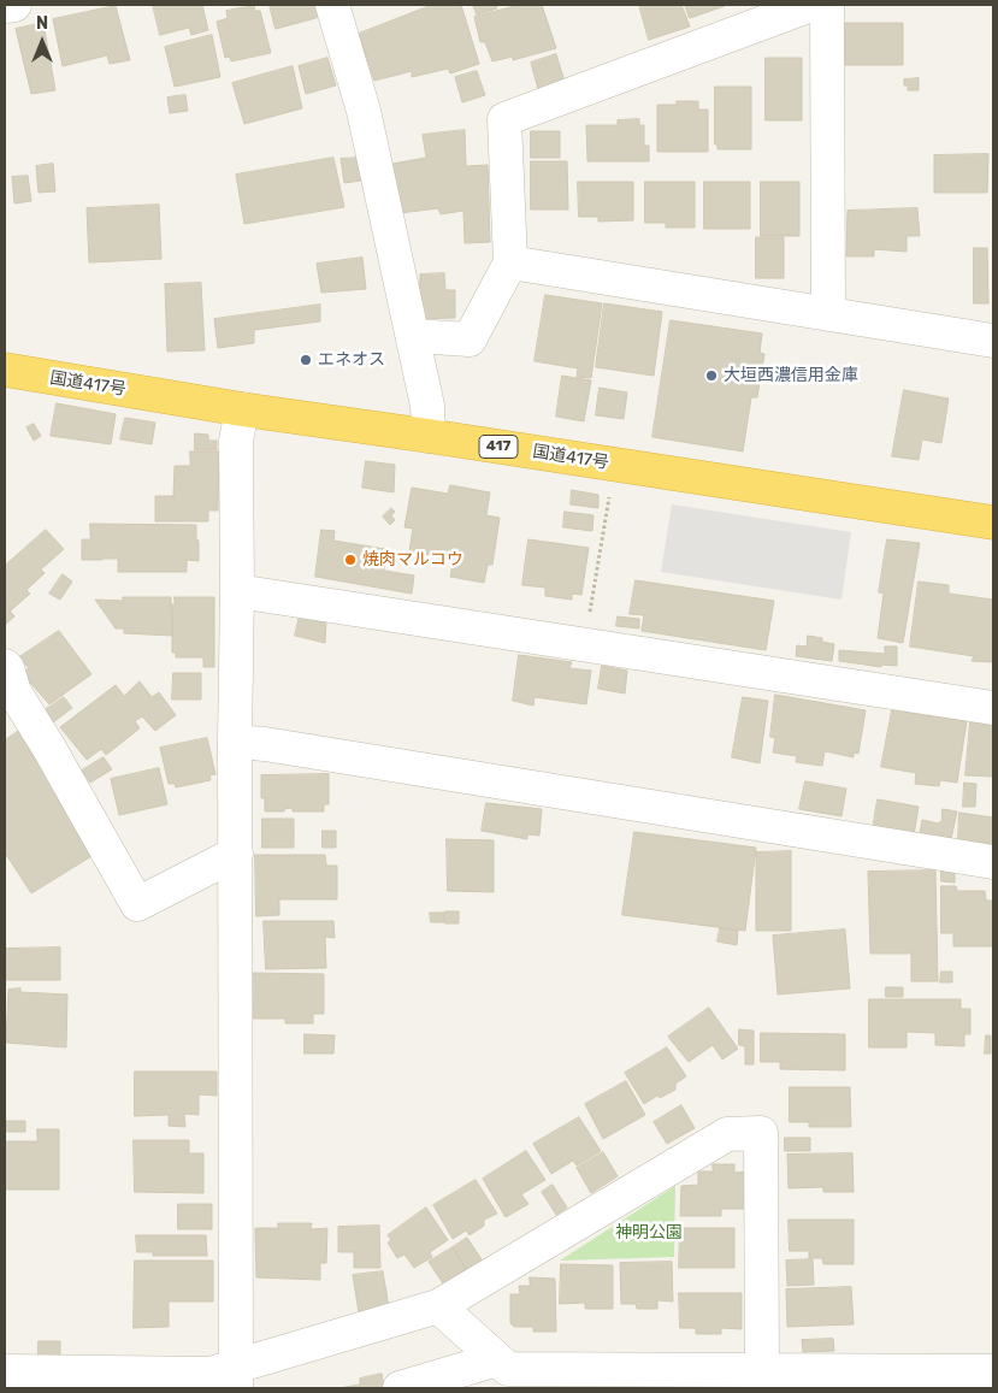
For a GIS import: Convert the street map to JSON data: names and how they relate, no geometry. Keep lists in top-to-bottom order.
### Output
{
  "streets": {
    "highway": ["国道417号", "417"]
  },
  "parks": ["神明公園"],
  "places": ["エネオス", "大垣西濃信用金庫", "焼肉マルコウ"],
  "north": "top"
}
